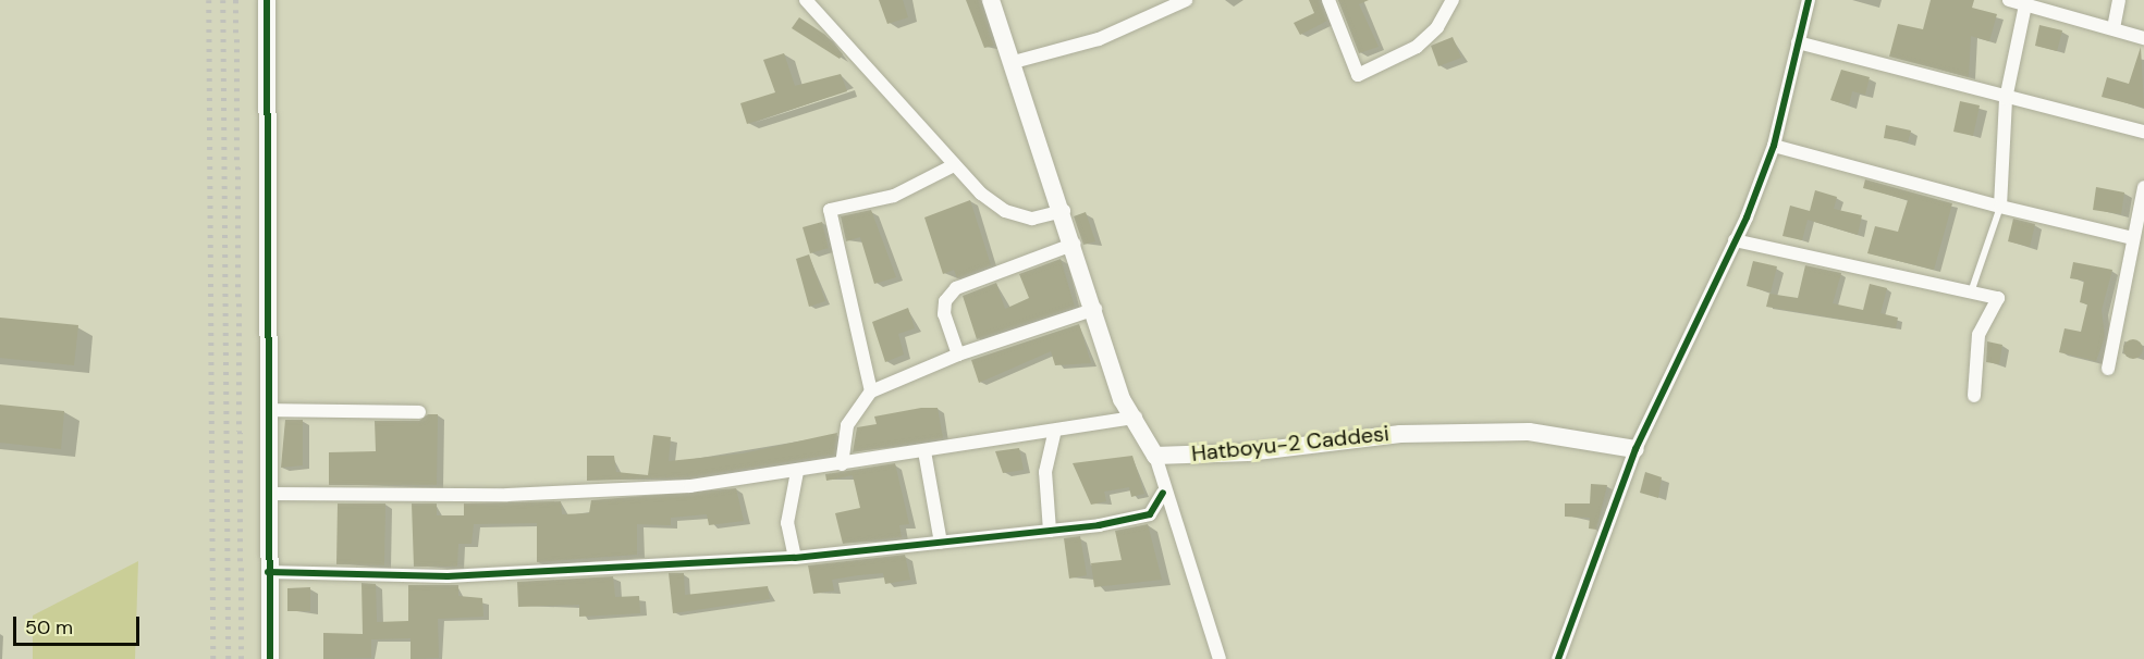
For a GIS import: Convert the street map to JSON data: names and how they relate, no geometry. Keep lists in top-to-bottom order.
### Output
{
  "streets": {
    "main road": ["Hatboyu-2 Caddesi"]
  },
  "scale_bar": "50 m"
}
